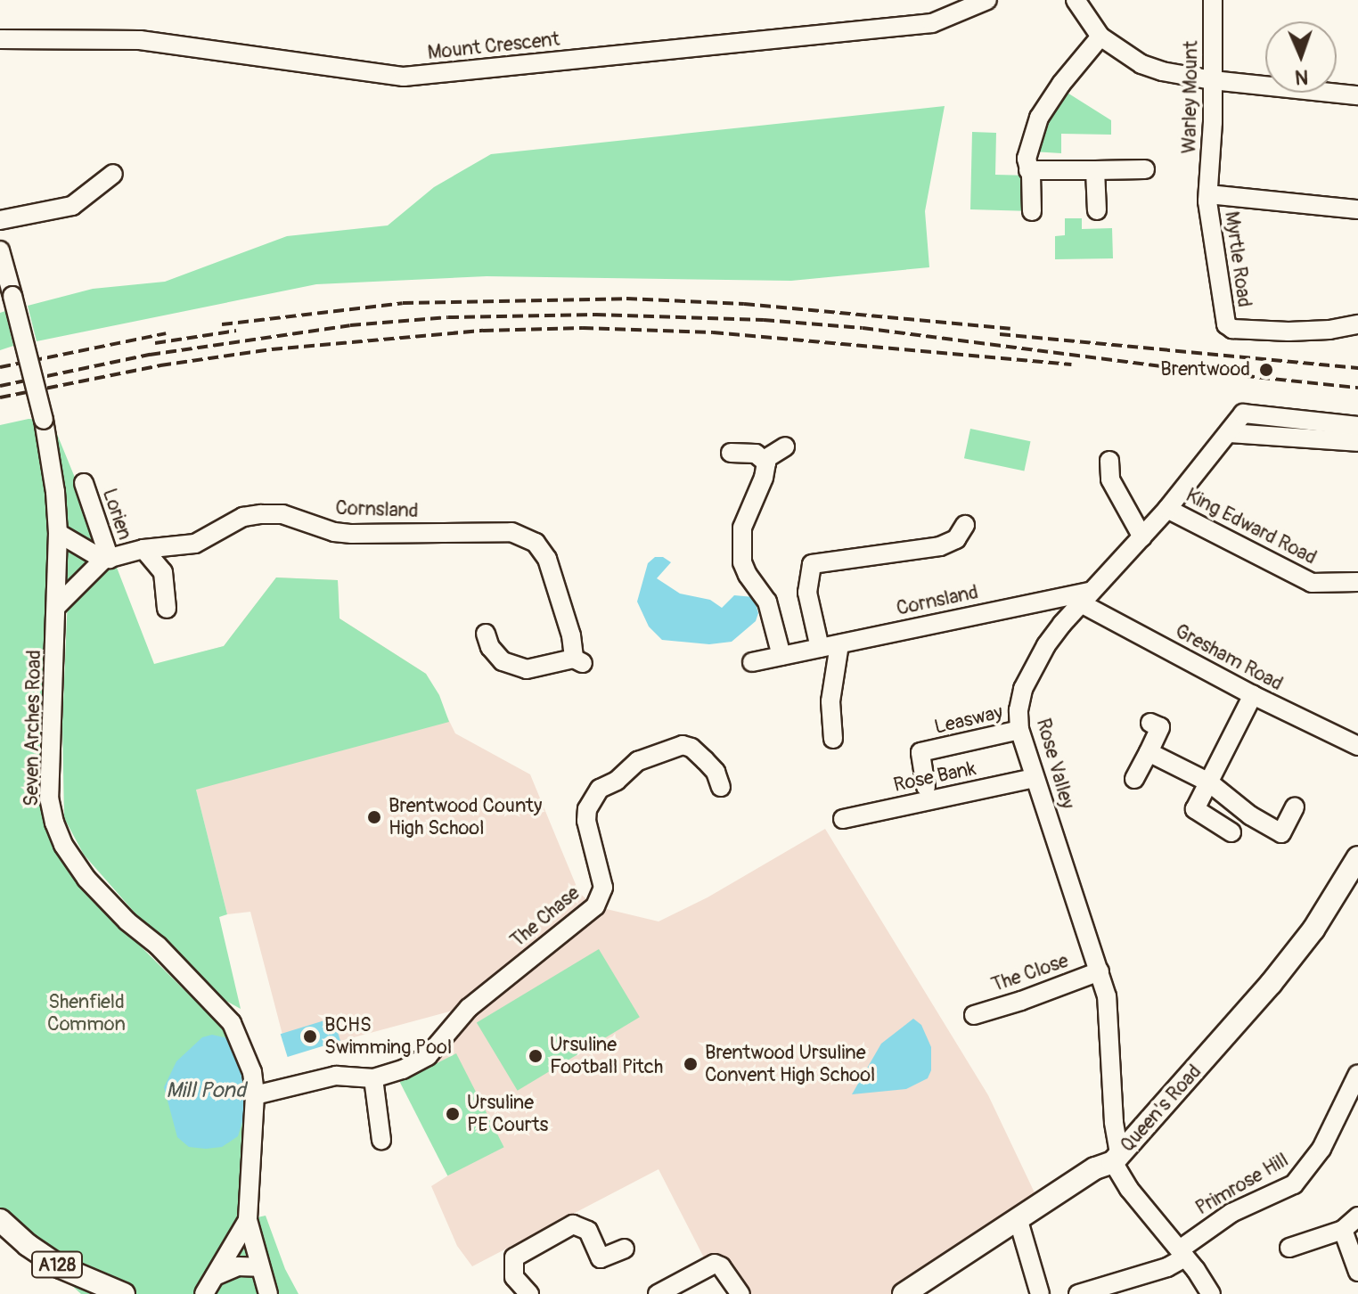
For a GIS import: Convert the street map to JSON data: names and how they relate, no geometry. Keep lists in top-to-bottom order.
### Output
{
  "streets": {
    "main road": ["Queen's Road", "A128"],
    "street": [
      "Mount Crescent",
      "Warley Mount",
      "Myrtle Road",
      "Cornsland",
      "Lorien",
      "King Edward Road",
      "Gresham Road",
      "Leasway",
      "Seven Arches Road",
      "Rose Valley",
      "Rose Bank",
      "The Chase",
      "The Close",
      "Primrose Hill"
    ]
  },
  "crossings": [
    ["Warley Mount", "Myrtle Road"],
    ["Cornsland", "Lorien"],
    ["Cornsland", "Gresham Road"],
    ["Cornsland", "Seven Arches Road"],
    ["Cornsland", "Rose Valley"],
    ["King Edward Road", "Rose Valley"],
    ["Gresham Road", "Rose Valley"],
    ["Leasway", "Rose Valley"],
    ["Seven Arches Road", "The Chase"],
    ["Rose Valley", "Rose Bank"],
    ["Rose Valley", "The Close"],
    ["Rose Valley", "Queen's Road"]
  ],
  "water": ["Mill Pond"],
  "parks": ["Shenfield Common"],
  "places": [
    "Brentwood",
    "Brentwood County High School",
    "BCHS Swimming Pool",
    "Ursuline Football Pitch",
    "Brentwood Ursuline Convent High School",
    "Ursuline PE Courts"
  ],
  "north": "bottom"
}
